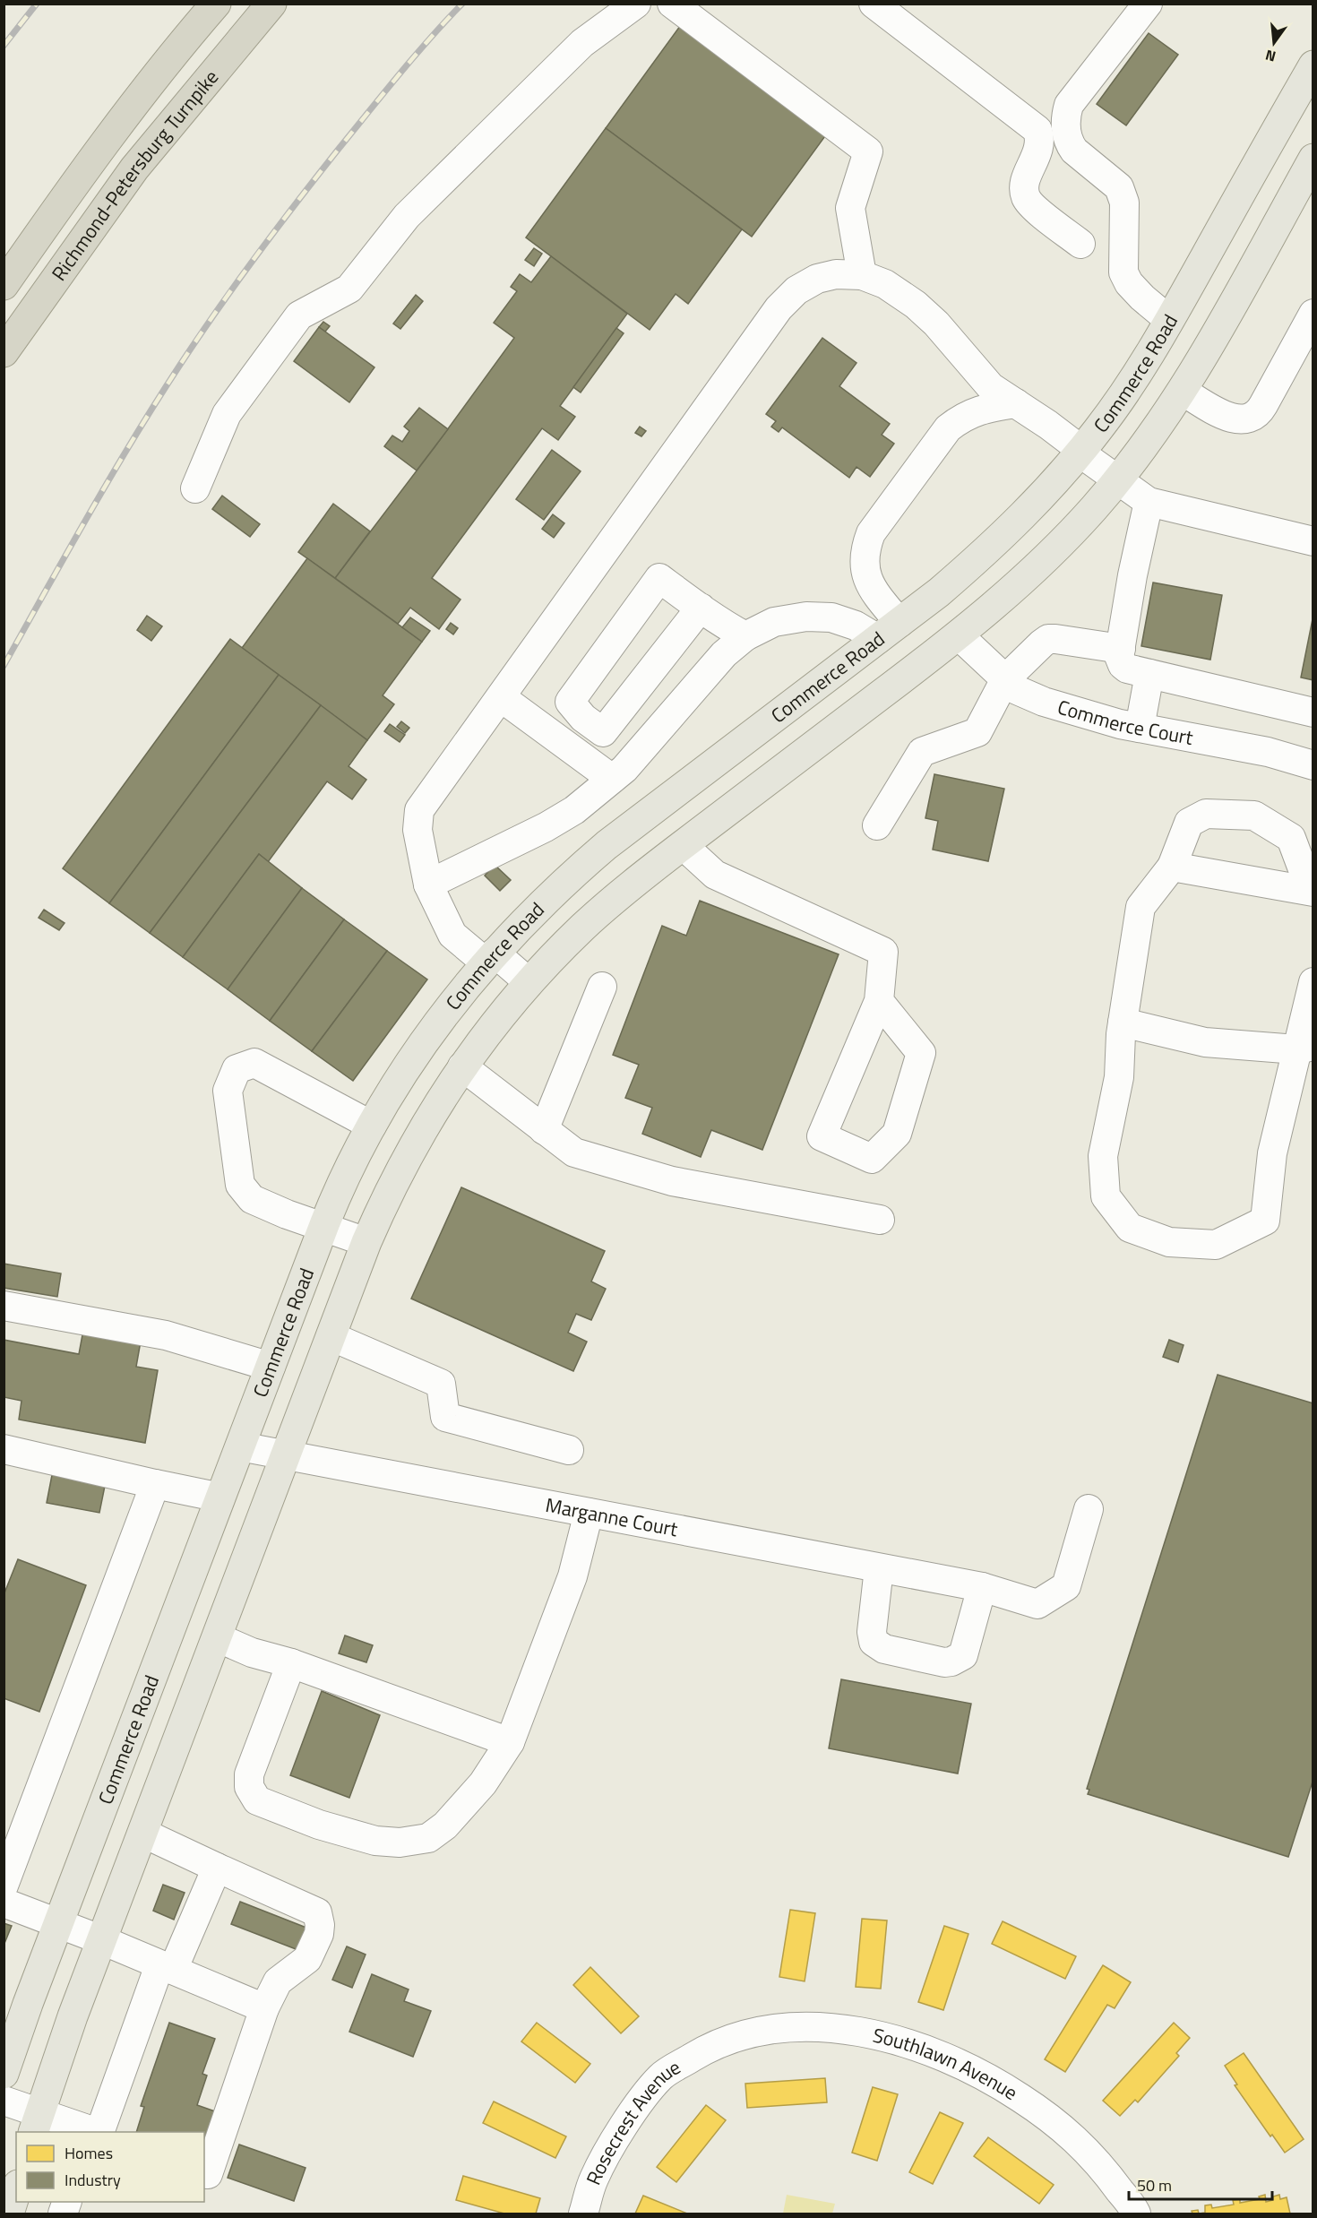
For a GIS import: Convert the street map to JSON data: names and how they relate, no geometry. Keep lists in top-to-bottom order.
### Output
{
  "streets": {
    "highway": ["Richmond-Petersburg Turnpike"],
    "main road": ["Commerce Road"],
    "street": [
      "Commerce Court",
      "Marganne Court",
      "Southlawn Avenue",
      "Rosecrest Avenue"
    ]
  },
  "crossings": [
    ["Commerce Road", "Commerce Court"],
    ["Commerce Road", "Marganne Court"],
    ["Southlawn Avenue", "Rosecrest Avenue"]
  ],
  "legend": ["Homes", "Industry"],
  "scale_bar": "50 m",
  "north": "bottom"
}
